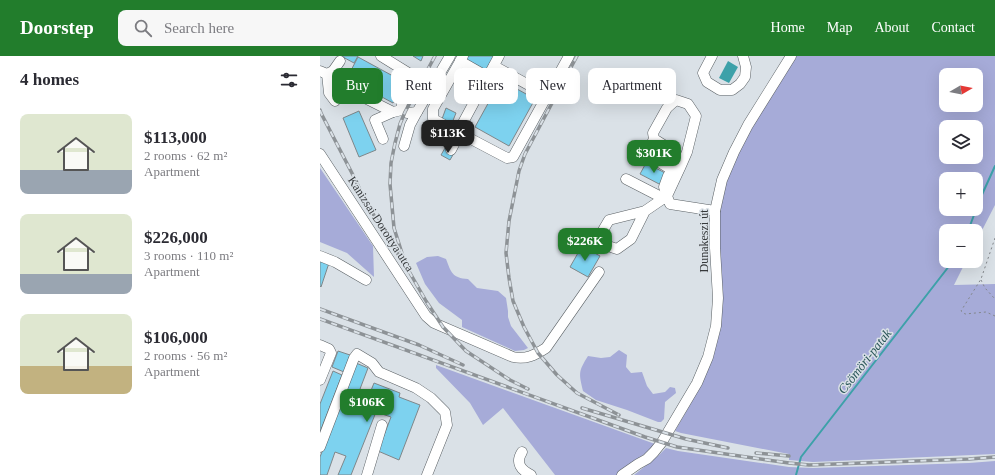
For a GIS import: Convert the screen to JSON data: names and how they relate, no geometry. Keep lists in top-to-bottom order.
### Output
{
  "streets": {
    "street": ["Kanizsai Dorottya utca", "Dunakeszi út"]
  },
  "water": ["Csömöri-patak"],
  "north": "right",
  "page": {
    "header": "Doorstep",
    "search": "Search here",
    "nav": [
      "Home",
      "Map",
      "About",
      "Contact"
    ],
    "heading": "4 homes",
    "map_buttons": ["+", "−"],
    "chip": [
      "Buy",
      "Rent",
      "Filters",
      "New",
      "Apartment"
    ],
    "list": [
      {
        "name": "$113,000",
        "note": "2 rooms · 62 m² · Apartment"
      },
      {
        "name": "$226,000",
        "note": "3 rooms · 110 m² · Apartment"
      },
      {
        "name": "$106,000",
        "note": "2 rooms · 56 m² · Apartment"
      }
    ],
    "price": [
      "$113K",
      "$301K",
      "$226K",
      "$106K"
    ]
  }
}
